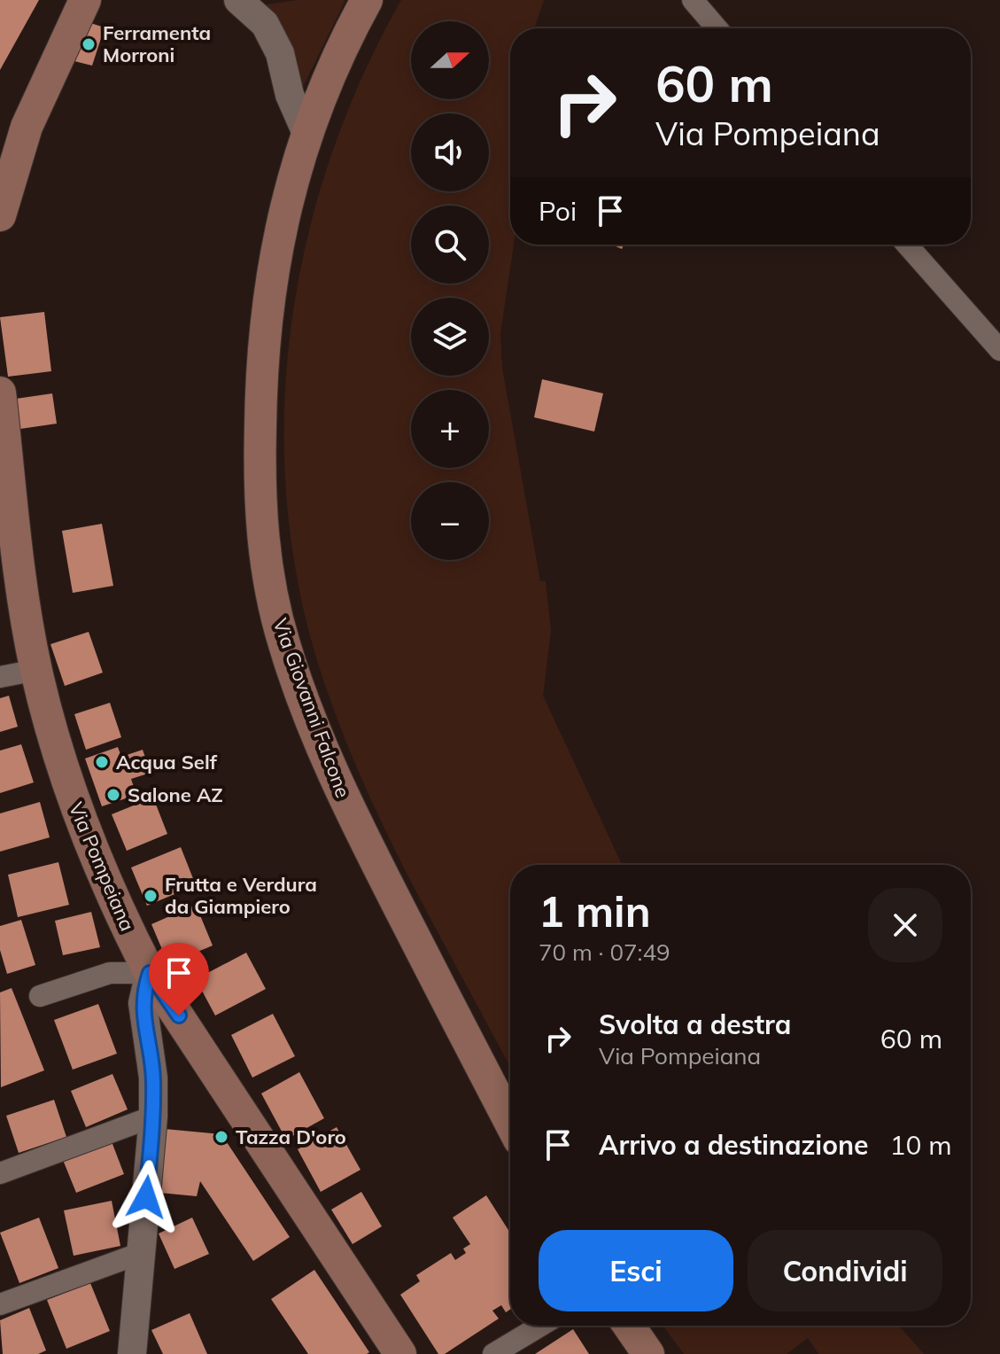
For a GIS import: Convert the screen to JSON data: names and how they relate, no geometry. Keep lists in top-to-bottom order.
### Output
{
  "streets": {
    "main road": ["Via Giovanni Falcone", "Via Pompeiana"]
  },
  "places": [
    "Ferramenta Morroni",
    "Acqua Self",
    "Salone AZ",
    "Frutta e Verdura da Giampiero",
    "Tazza D'oro"
  ],
  "north": "right",
  "page": {
    "map_buttons": ["+", "−"],
    "turn": ["60 m", "Via Pompeiana"],
    "then": "Poi",
    "heading": ["1 min", "70 m · 07:49"],
    "list": [
      {
        "name": "Svolta a destra",
        "note": "Via Pompeiana",
        "value": "60 m"
      },
      {
        "name": "Arrivo a destinazione",
        "value": "10 m"
      }
    ],
    "buttons": ["Esci", "Condividi"]
  }
}
